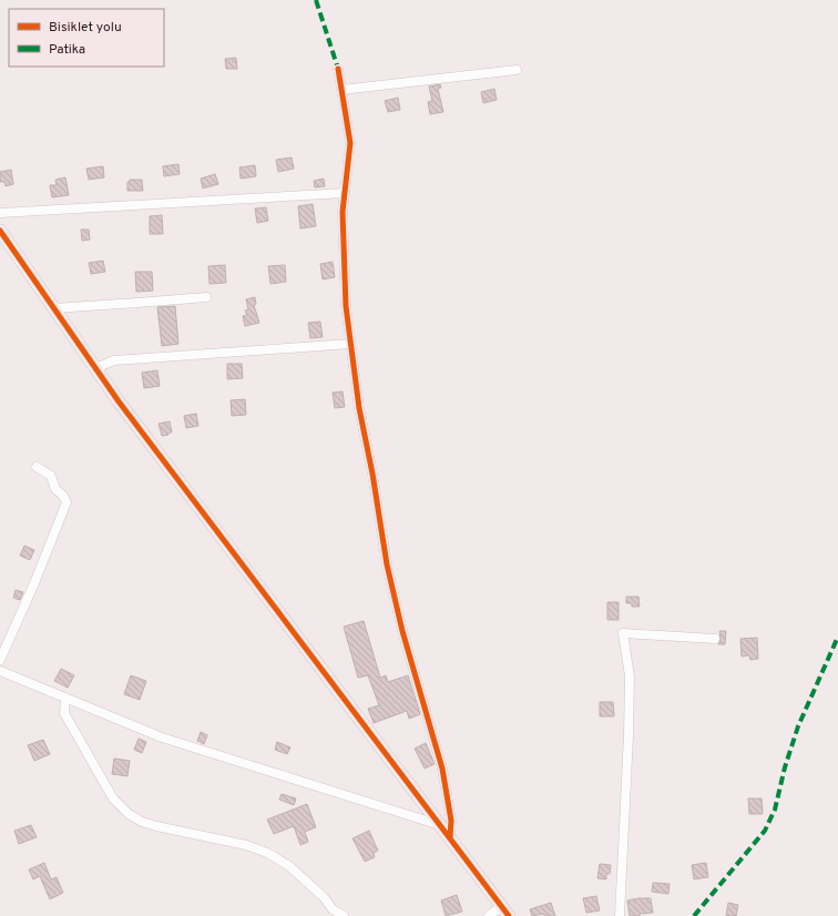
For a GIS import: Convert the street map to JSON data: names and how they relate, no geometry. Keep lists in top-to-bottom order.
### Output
{
  "legend": ["Bisiklet yolu", "Patika"]
}
